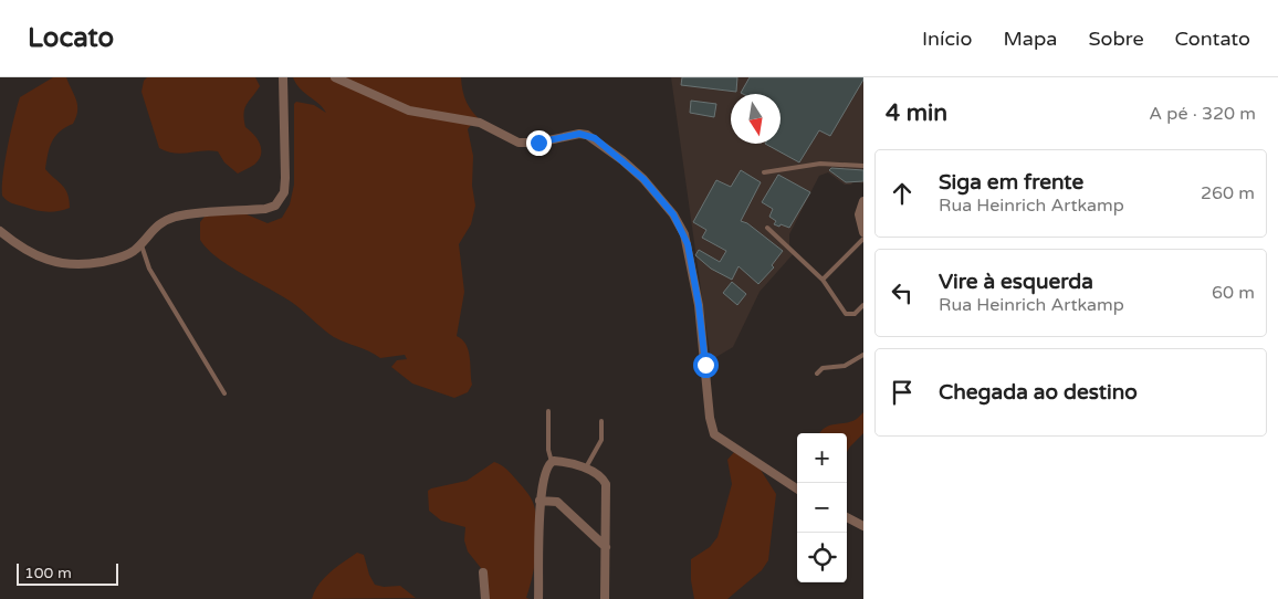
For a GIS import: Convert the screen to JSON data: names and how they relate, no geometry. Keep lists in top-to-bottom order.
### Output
{
  "scale_bar": "100 m",
  "north": "bottom",
  "page": {
    "header": "Locato",
    "nav": [
      "Início",
      "Mapa",
      "Sobre",
      "Contato"
    ],
    "heading": ["4 min", "A pé · 320 m"],
    "list": [
      ["Siga em frente", "Rua Heinrich Artkamp", "260 m"],
      ["Vire à esquerda", "Rua Heinrich Artkamp", "60 m"],
      "Chegada ao destino"
    ],
    "map_buttons": ["+", "−"],
    "scale": "100 m"
  }
}
